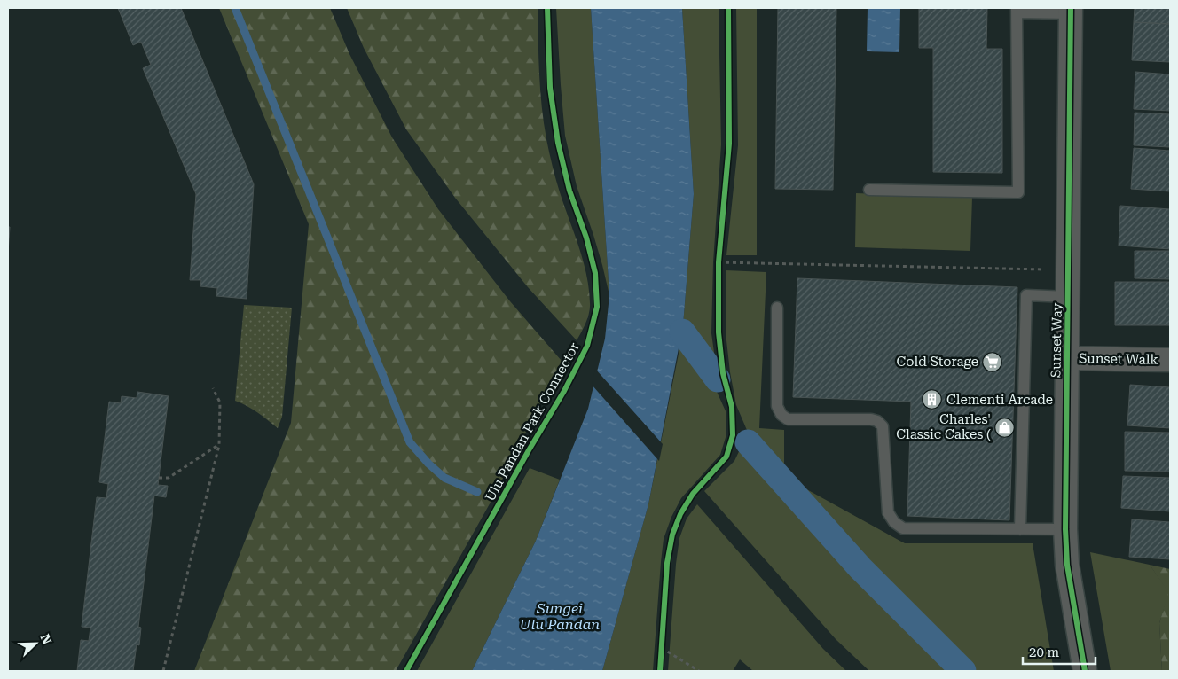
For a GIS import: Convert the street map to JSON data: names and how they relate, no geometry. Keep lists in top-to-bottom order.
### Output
{
  "streets": {
    "street": ["Sunset Way", "Sunset Walk"],
    "cycle path": ["Ulu Pandan Park Connector"]
  },
  "crossings": [
    ["Sunset Way", "Sunset Walk"]
  ],
  "water": ["Sungei Ulu Pandan"],
  "places": {
    "supermarket": ["Cold Storage"],
    "building": ["Clementi Arcade"],
    "shop": ["Charles' Classic Cakes ("]
  },
  "scale_bar": "20 m",
  "north": "top right"
}
